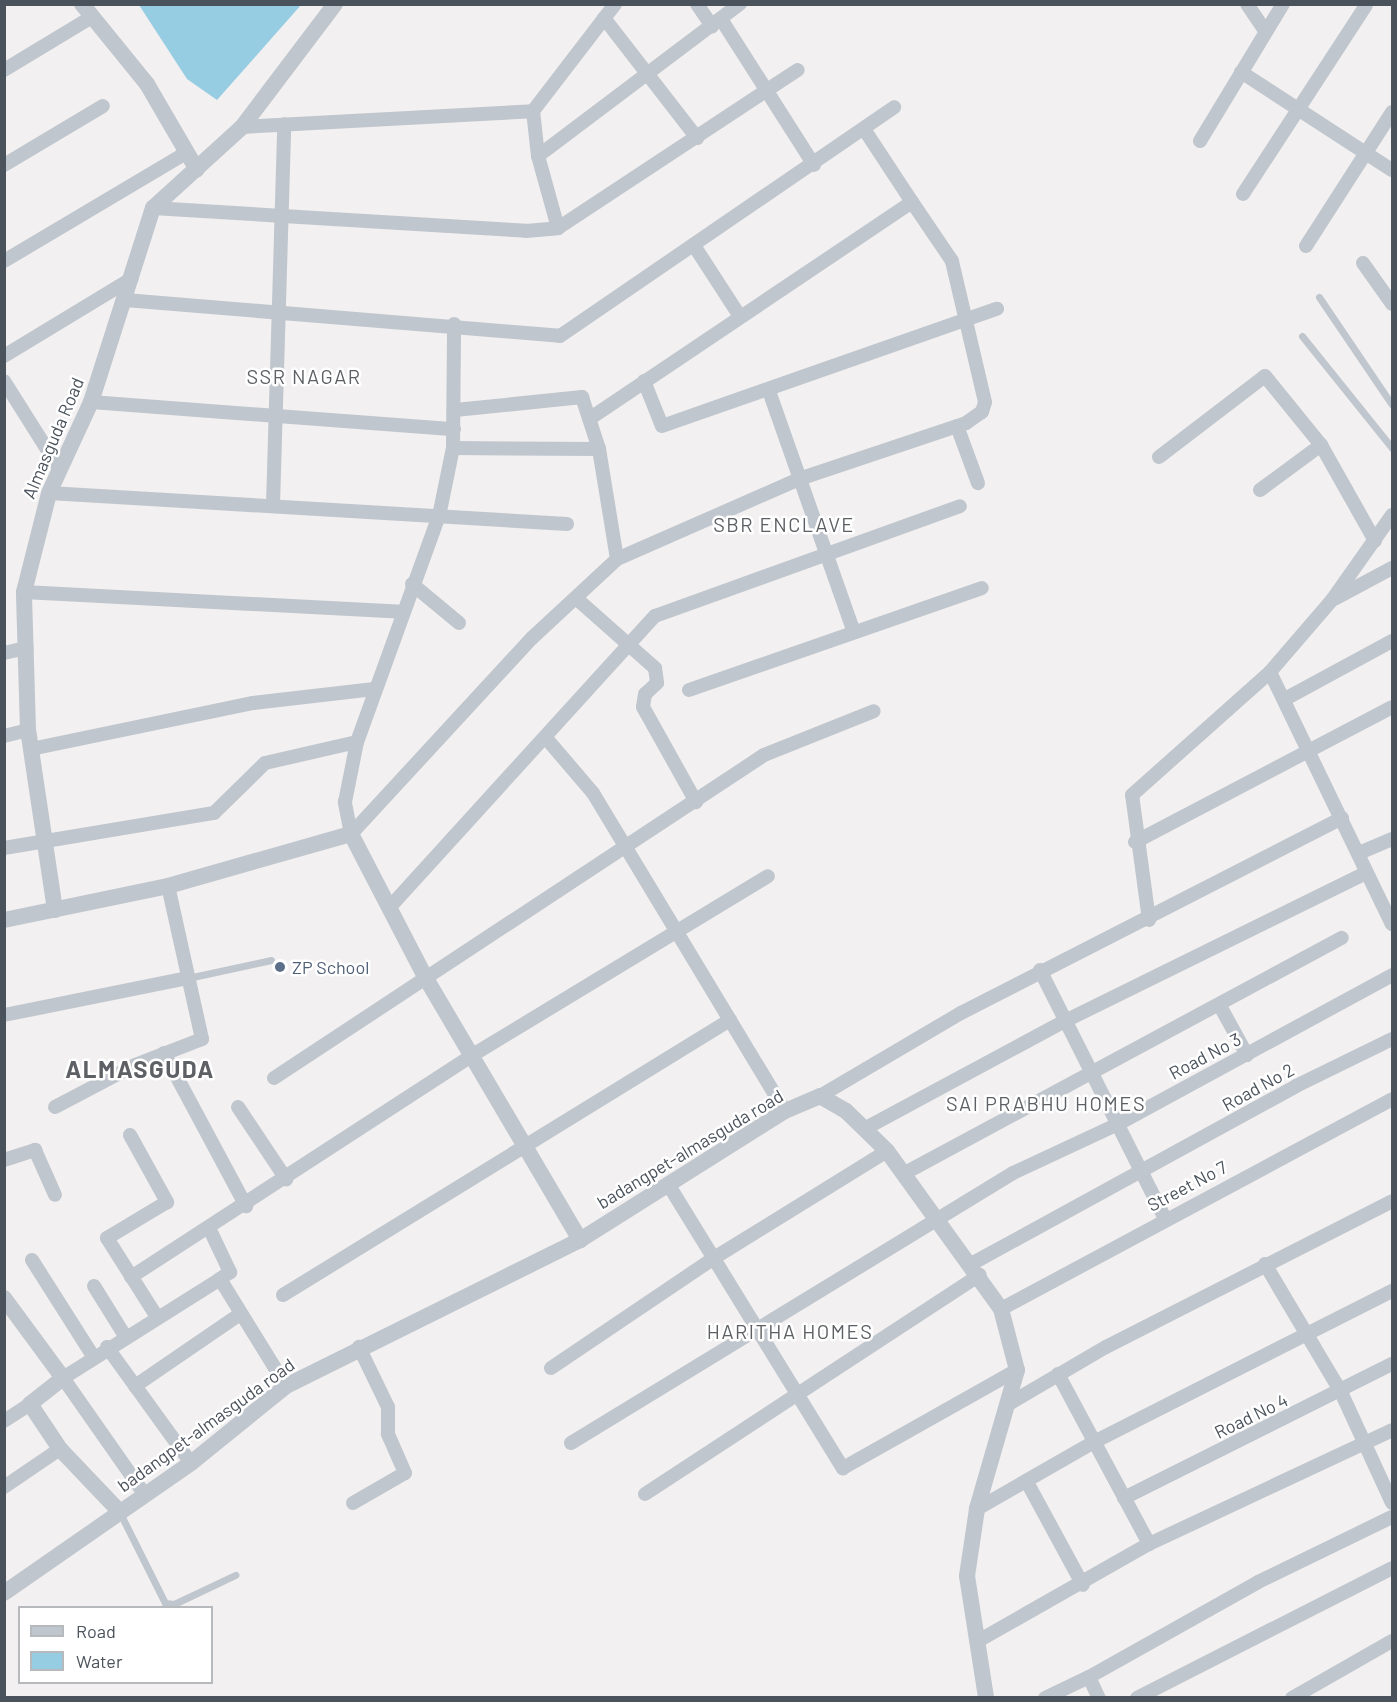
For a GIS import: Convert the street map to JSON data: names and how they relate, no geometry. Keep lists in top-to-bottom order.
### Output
{
  "streets": {
    "street": [
      "Almasguda Road",
      "Road No 3",
      "Road No 2",
      "badangpet-almasguda road",
      "Street No 7",
      "Road No 4"
    ]
  },
  "districts": [
    "SSR NAGAR",
    "SBR ENCLAVE",
    "ALMASGUDA",
    "SAI PRABHU HOMES",
    "HARITHA HOMES"
  ],
  "places": ["ZP School"],
  "legend": ["Road", "Water"]
}
